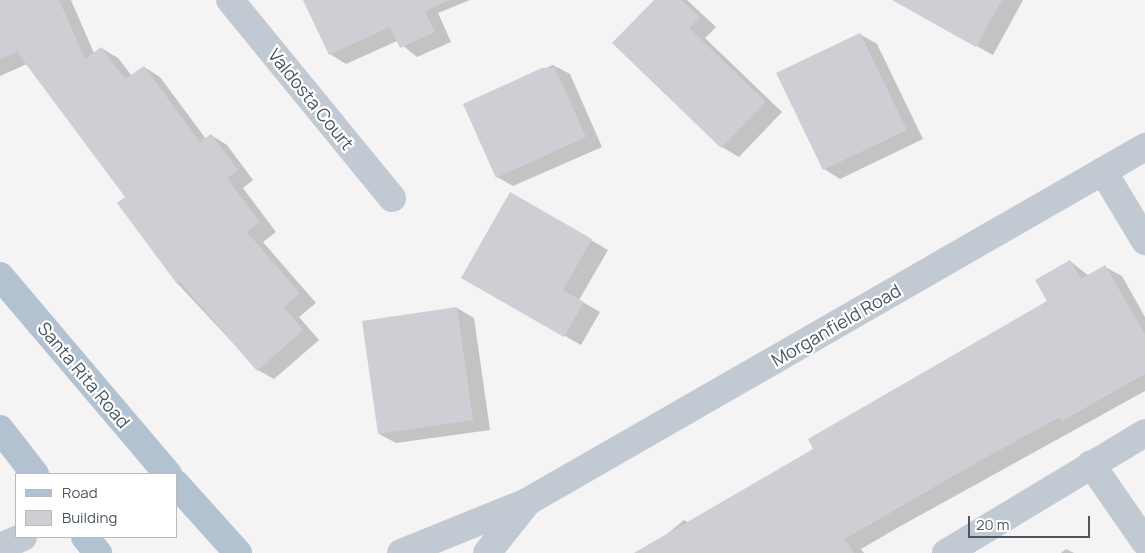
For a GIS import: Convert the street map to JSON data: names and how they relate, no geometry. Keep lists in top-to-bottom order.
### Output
{
  "streets": {
    "main road": ["Santa Rita Road"],
    "street": ["Valdosta Court", "Morganfield Road"]
  },
  "legend": ["Road", "Building"],
  "scale_bar": "20 m"
}
